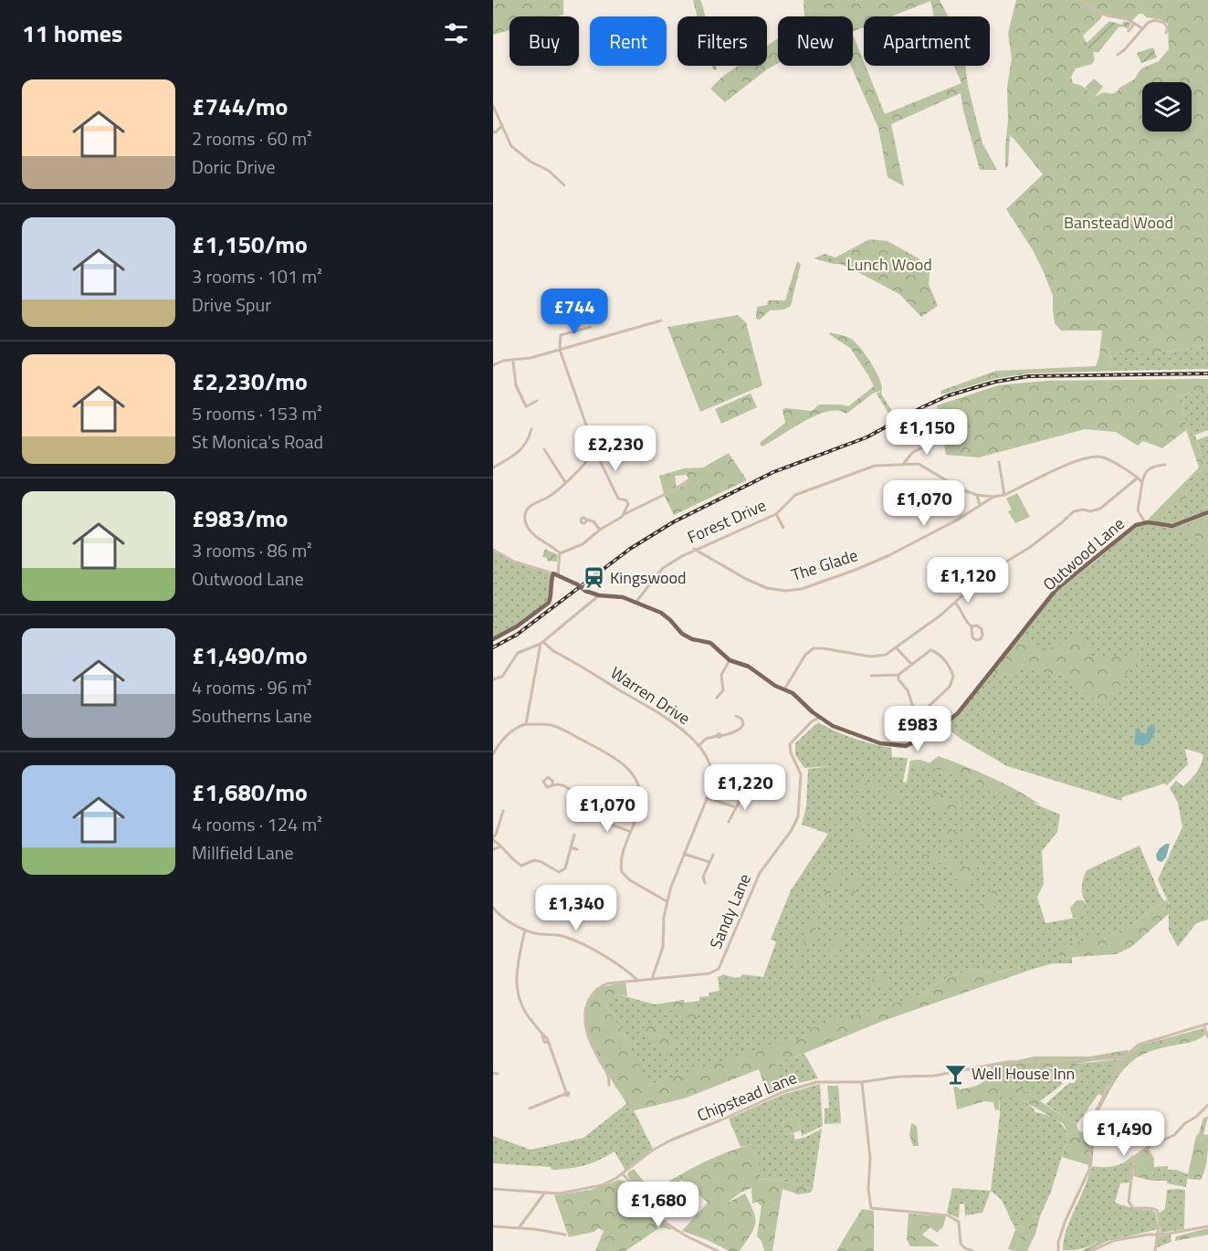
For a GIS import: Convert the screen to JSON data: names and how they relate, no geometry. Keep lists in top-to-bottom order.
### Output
{
  "streets": {
    "main road": ["Outwood Lane"],
    "street": [
      "Forest Drive",
      "The Glade",
      "Warren Drive",
      "Sandy Lane",
      "Chipstead Lane"
    ]
  },
  "crossings": [
    ["Forest Drive", "Outwood Lane"],
    ["Forest Drive", "The Glade"],
    ["Outwood Lane", "Sandy Lane"],
    ["Warren Drive", "Sandy Lane"]
  ],
  "parks": ["Banstead Wood", "Lunch Wood"],
  "places": {
    "station": ["Kingswood"],
    "bar": ["Well House Inn"]
  },
  "page": {
    "heading": "11 homes",
    "chip": [
      "Buy",
      "Rent",
      "Filters",
      "New",
      "Apartment"
    ],
    "list": [
      {
        "name": "£744/mo",
        "note": "2 rooms · 60 m² · Doric Drive"
      },
      {
        "name": "£1,150/mo",
        "note": "3 rooms · 101 m² · Drive Spur"
      },
      {
        "name": "£2,230/mo",
        "note": "5 rooms · 153 m² · St Monica's Road"
      },
      {
        "name": "£983/mo",
        "note": "3 rooms · 86 m² · Outwood Lane"
      },
      {
        "name": "£1,490/mo",
        "note": "4 rooms · 96 m² · Southerns Lane"
      },
      {
        "name": "£1,680/mo",
        "note": "4 rooms · 124 m² · Millfield Lane"
      }
    ],
    "price": [
      "£744",
      "£1,150",
      "£2,230",
      "£1,070",
      "£1,120",
      "£983",
      "£1,220",
      "£1,070",
      "£1,340",
      "£1,490",
      "£1,680"
    ]
  }
}
